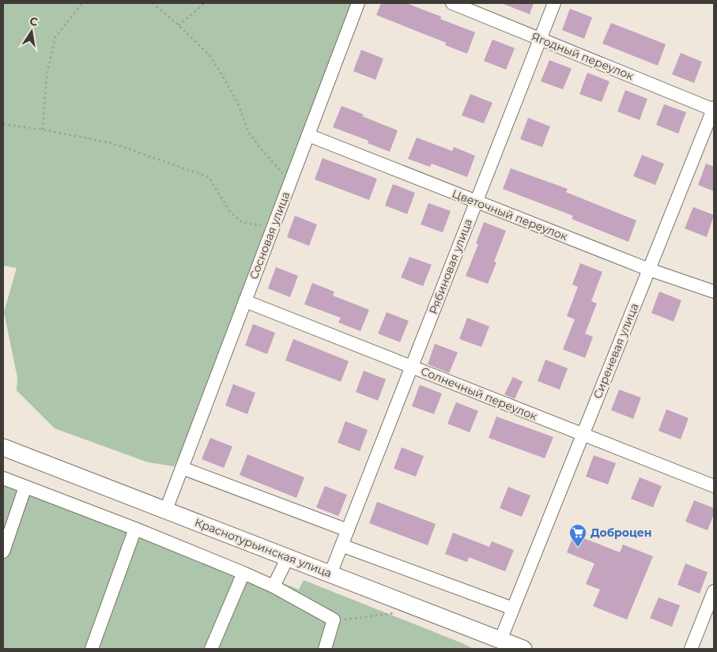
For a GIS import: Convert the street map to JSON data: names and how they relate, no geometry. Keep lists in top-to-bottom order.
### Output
{
  "streets": {
    "main road": ["Краснотурьинская улица"],
    "street": [
      "Ягодный переулок",
      "Цветочный переулок",
      "Сосновая улица",
      "Рябиновая улица",
      "Сиреневая улица",
      "Солнечный переулок"
    ]
  },
  "crossings": [
    ["Ягодный переулок", "Рябиновая улица"],
    ["Ягодный переулок", "Сиреневая улица"],
    ["Цветочный переулок", "Сосновая улица"],
    ["Цветочный переулок", "Рябиновая улица"],
    ["Цветочный переулок", "Сиреневая улица"],
    ["Сосновая улица", "Солнечный переулок"],
    ["Сосновая улица", "Краснотурьинская улица"],
    ["Рябиновая улица", "Солнечный переулок"],
    ["Рябиновая улица", "Краснотурьинская улица"],
    ["Сиреневая улица", "Солнечный переулок"],
    ["Сиреневая улица", "Краснотурьинская улица"]
  ],
  "places": {
    "supermarket": ["Доброцен"]
  },
  "north": "top"
}
